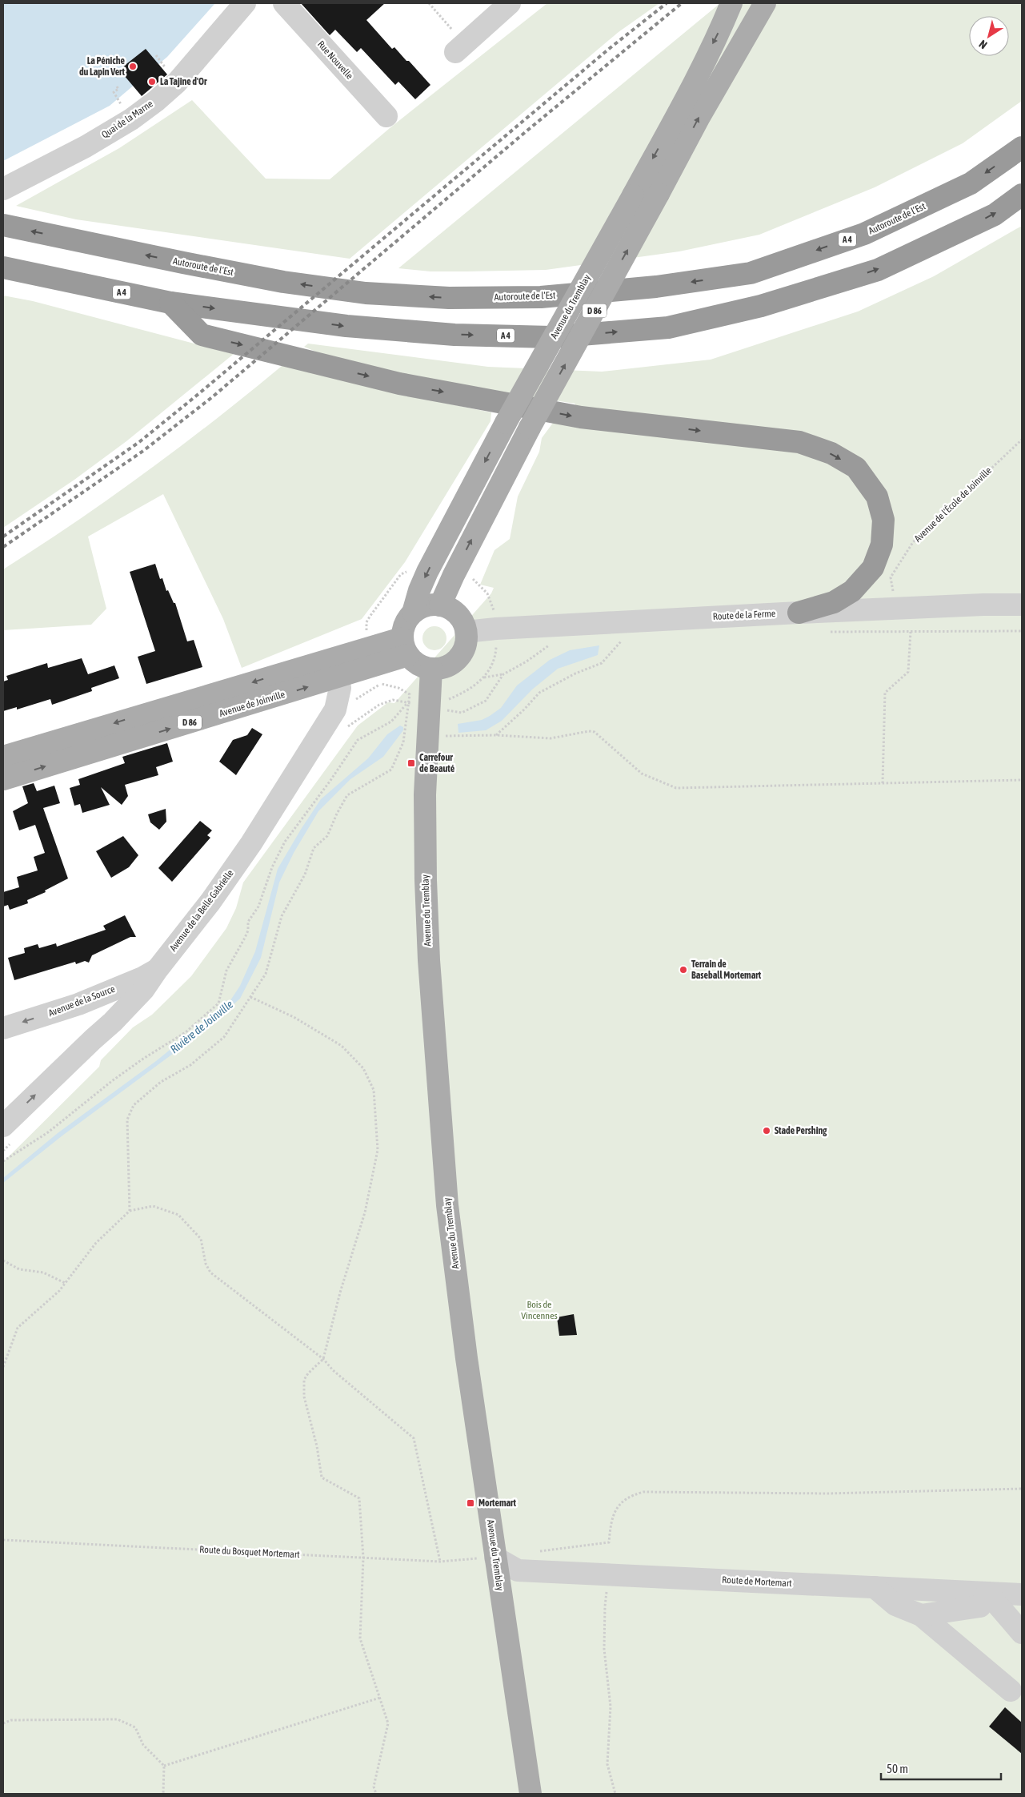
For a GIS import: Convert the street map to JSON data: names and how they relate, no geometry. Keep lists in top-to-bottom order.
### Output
{
  "streets": {
    "highway": ["Autoroute de l’Est", "A 4"],
    "main road": ["Avenue du Tremblay", "D 86", "Avenue de Joinville"],
    "street": [
      "Rue Nouvelle",
      "Quai de la Marne",
      "Route de la Ferme",
      "Avenue de la Belle Gabrielle",
      "Avenue de la Source",
      "Route de Mortemart"
    ],
    "path": ["Avenue de l'École de Joinville", "Route du Bosquet Mortemart"]
  },
  "crossings": [
    ["Avenue du Tremblay", "D 86"],
    ["Avenue du Tremblay", "Route de la Ferme"],
    ["Avenue du Tremblay", "Avenue de Joinville"],
    ["Avenue du Tremblay", "Route du Bosquet Mortemart"],
    ["Avenue du Tremblay", "Route de Mortemart"],
    ["D 86", "Route de la Ferme"],
    ["D 86", "Avenue de Joinville"],
    ["Route de la Ferme", "Avenue de Joinville"],
    ["Avenue de Joinville", "Avenue de la Belle Gabrielle"],
    ["Avenue de la Belle Gabrielle", "Avenue de la Source"],
    ["Route du Bosquet Mortemart", "Route de Mortemart"]
  ],
  "one_way": ["Avenue de la Source"],
  "water": ["Rivière de Joinville"],
  "parks": ["Bois de Vincennes"],
  "places": {
    "other": [
      "La Péniche du Lapin Vert",
      "La Tajine d'Or",
      "Terrain de Baseball Mortemart",
      "Stade Pershing"
    ],
    "transit": ["Carrefour de Beauté", "Mortemart"]
  },
  "scale_bar": "50 m",
  "north": "bottom left"
}
